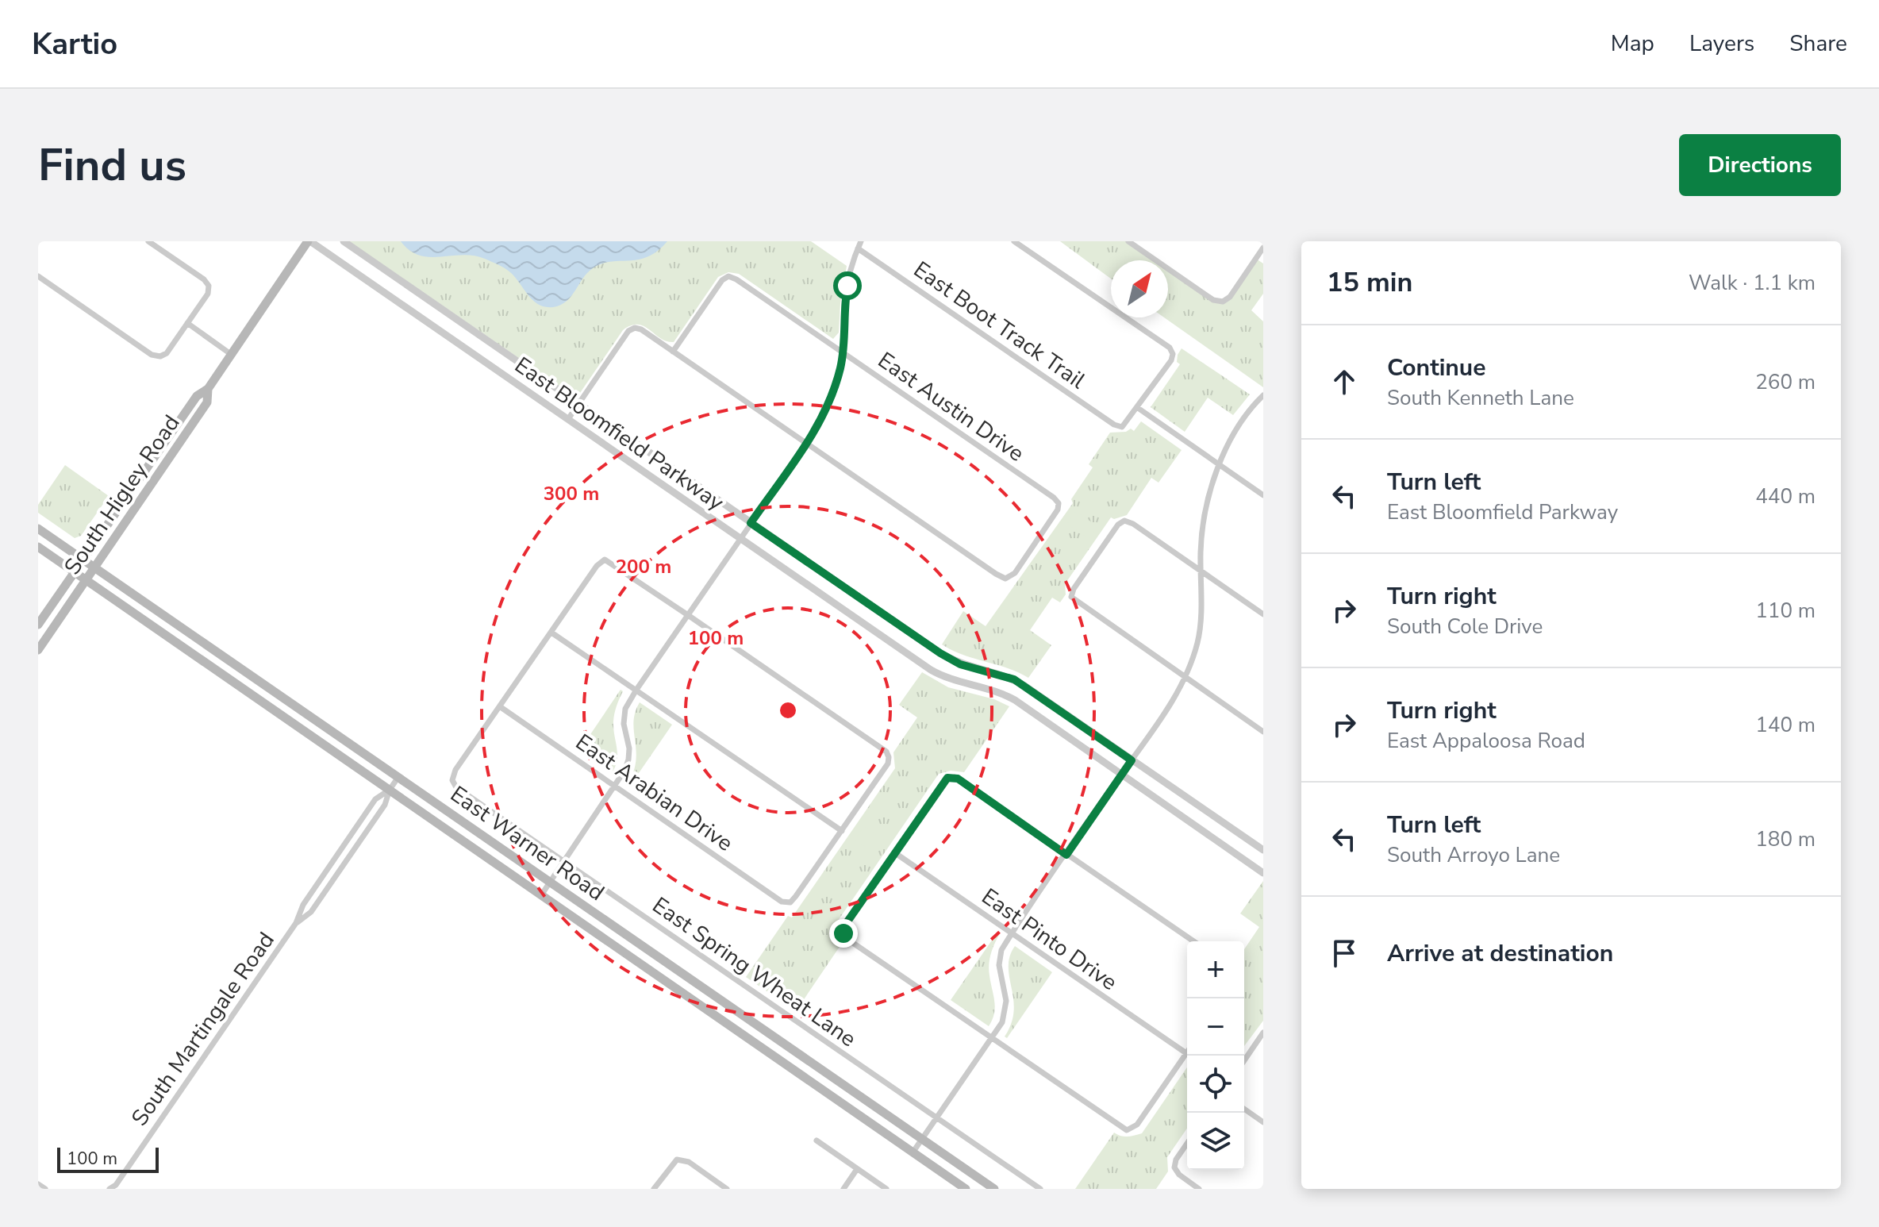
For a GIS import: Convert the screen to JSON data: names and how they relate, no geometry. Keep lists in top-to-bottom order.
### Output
{
  "streets": {
    "main road": ["South Higley Road", "East Warner Road"],
    "street": [
      "East Boot Track Trail",
      "East Austin Drive",
      "East Bloomfield Parkway",
      "East Arabian Drive",
      "East Pinto Drive",
      "East Spring Wheat Lane",
      "South Martingale Road"
    ]
  },
  "crossings": [
    ["East Bloomfield Parkway", "South Higley Road"],
    ["South Higley Road", "East Warner Road"],
    ["East Arabian Drive", "East Spring Wheat Lane"],
    ["East Warner Road", "South Martingale Road"]
  ],
  "scale_bar": "100 m",
  "north": "top right",
  "page": {
    "header": "Kartio",
    "nav": ["Map", "Layers", "Share"],
    "buttons": "Directions",
    "title": "Find us",
    "heading": ["15 min", "Walk · 1.1 km"],
    "list": [
      ["Continue", "South Kenneth Lane", "260 m"],
      ["Turn left", "East Bloomfield Parkway", "440 m"],
      ["Turn right", "South Cole Drive", "110 m"],
      ["Turn right", "East Appaloosa Road", "140 m"],
      ["Turn left", "South Arroyo Lane", "180 m"],
      "Arrive at destination"
    ],
    "map_buttons": ["+", "−"],
    "scale": "100 m"
  },
  "rings": ["300 m", "200 m", "100 m"]
}
